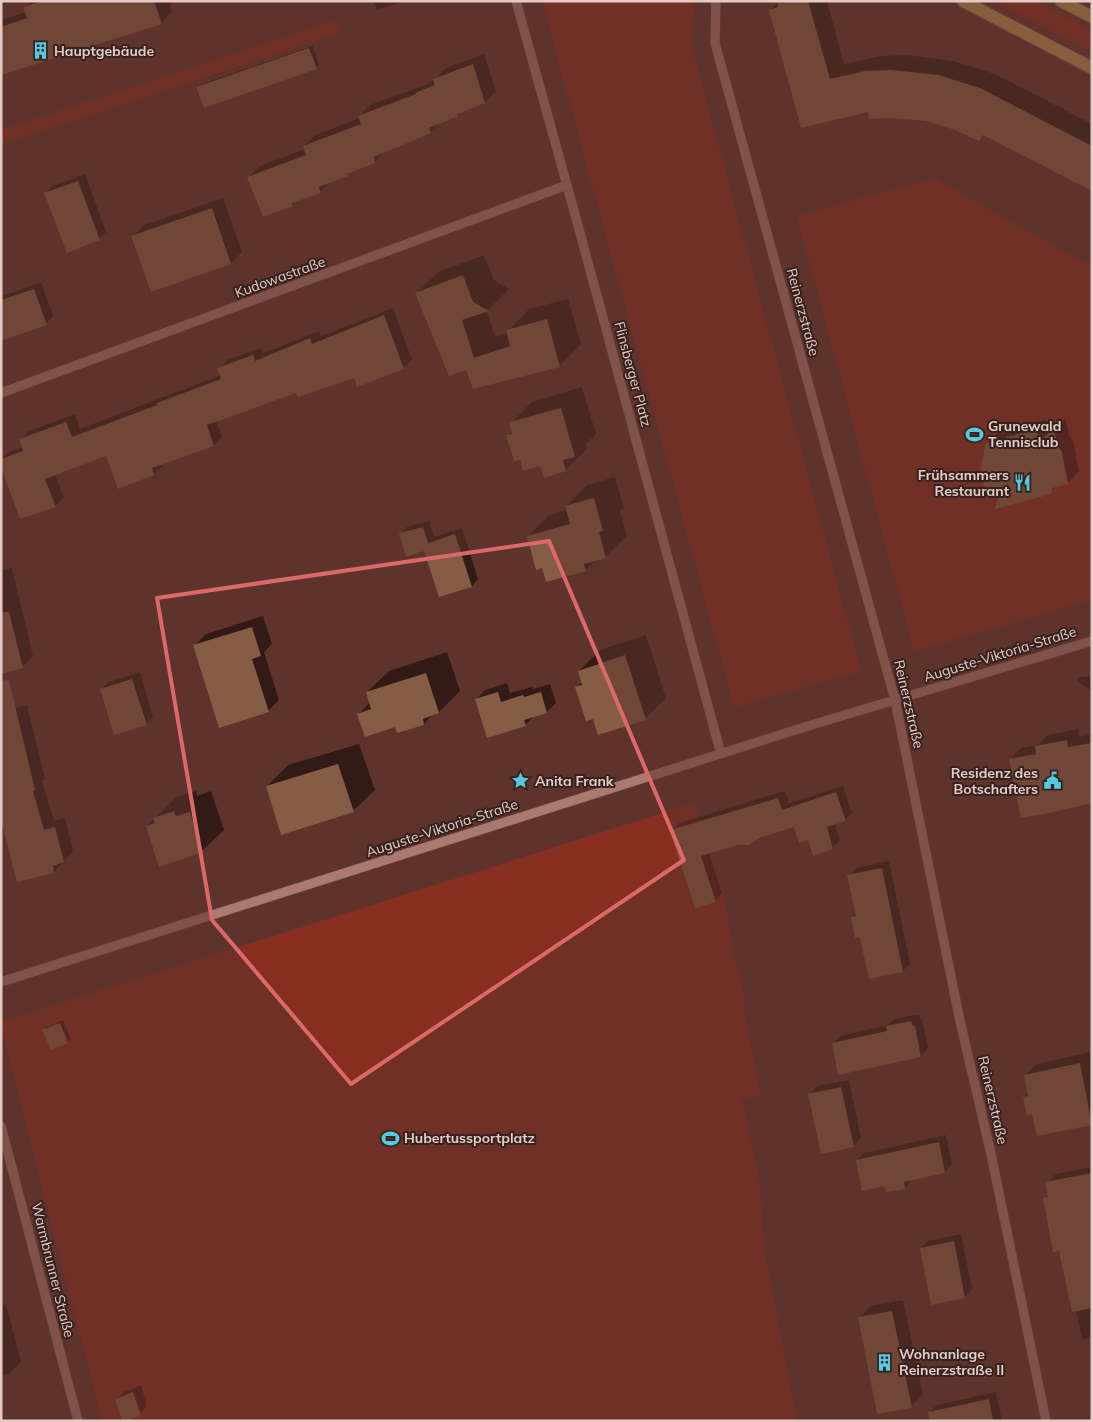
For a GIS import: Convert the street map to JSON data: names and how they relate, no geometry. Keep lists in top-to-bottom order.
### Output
{
  "streets": {
    "street": [
      "Kudowastraße",
      "Reinerzstraße",
      "Flinsberger Platz",
      "Auguste-Viktoria-Straße",
      "Warmbrunner Straße"
    ]
  },
  "crossings": [
    ["Kudowastraße", "Flinsberger Platz"],
    ["Reinerzstraße", "Auguste-Viktoria-Straße"],
    ["Flinsberger Platz", "Auguste-Viktoria-Straße"]
  ],
  "places": {
    "building": ["Hauptgebäude", "Wohnanlage Reinerzstraße II"],
    "sports": ["Grunewald Tennisclub", "Hubertussportplatz"],
    "restaurant": ["Frühsammers Restaurant"],
    "place": ["Anita Frank"],
    "public building": ["Residenz des Botschafters"]
  }
}
